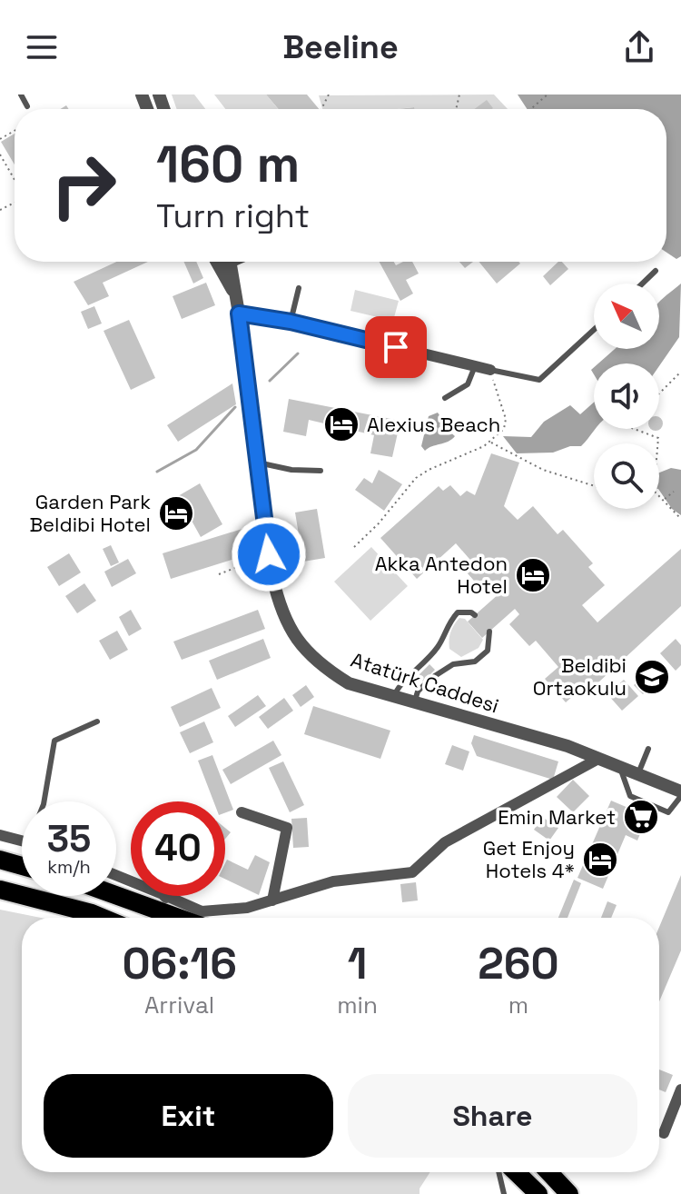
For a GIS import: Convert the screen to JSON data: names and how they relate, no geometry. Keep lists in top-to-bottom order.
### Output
{
  "streets": {
    "street": ["Atatürk Caddesi"]
  },
  "places": {
    "hotel": [
      "Alexius Beach",
      "Garden Park Beldibi Hotel",
      "Akka Antedon Hotel",
      "Get Enjoy Hotels 4*"
    ],
    "school or university": ["Beldibi Ortaokulu"],
    "supermarket": ["Emin Market"]
  },
  "north": "top left",
  "page": {
    "header": "Beeline",
    "turn": ["160 m", "Turn right"],
    "speed": "35 km/h",
    "limit": "40",
    "eta": [
      "06:16",
      "Arrival",
      "1",
      "min",
      "260",
      "m"
    ],
    "buttons": ["Exit", "Share"]
  }
}
